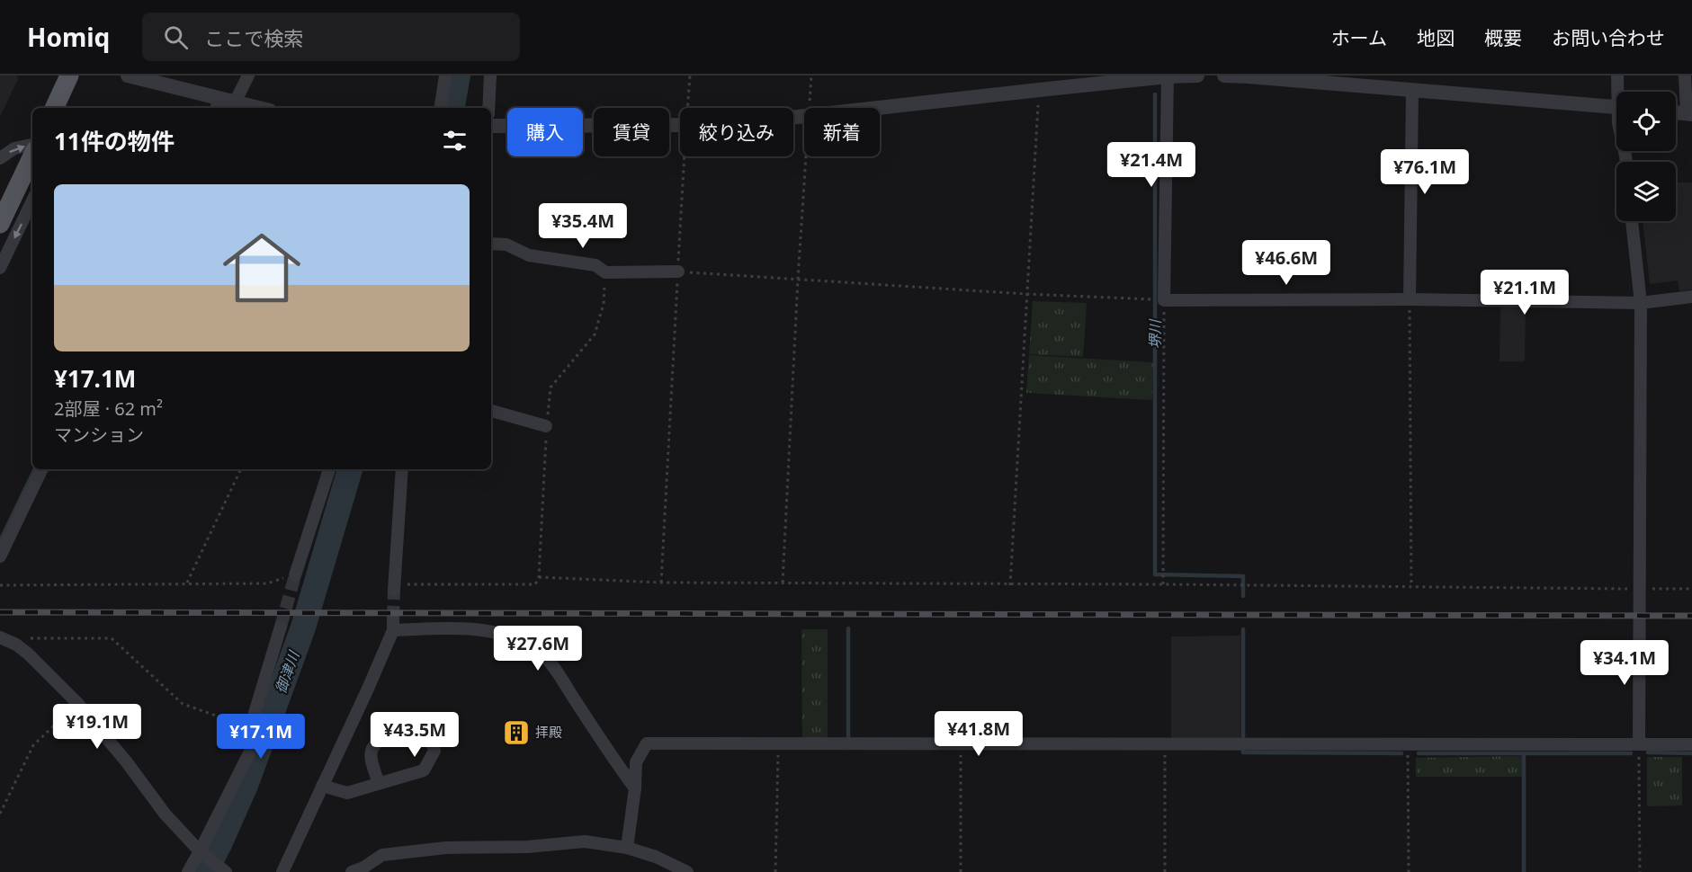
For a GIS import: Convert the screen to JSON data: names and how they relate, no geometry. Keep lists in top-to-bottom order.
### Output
{
  "water": ["堺川", "御津川"],
  "places": {
    "building": ["拝殿"]
  },
  "page": {
    "header": "Homiq",
    "search": "ここで検索",
    "nav": [
      "ホーム",
      "地図",
      "概要",
      "お問い合わせ"
    ],
    "chip": [
      "購入",
      "賃貸",
      "絞り込み",
      "新着"
    ],
    "heading": "11件の物件",
    "price": [
      "¥21.4M",
      "¥76.1M",
      "¥35.4M",
      "¥46.6M",
      "¥21.1M",
      "¥27.6M",
      "¥34.1M",
      "¥19.1M",
      "¥41.8M",
      "¥43.5M",
      "¥17.1M"
    ],
    "list": [
      {
        "name": "¥17.1M",
        "note": "2部屋 · 62 m² · マンション"
      }
    ]
  }
}
